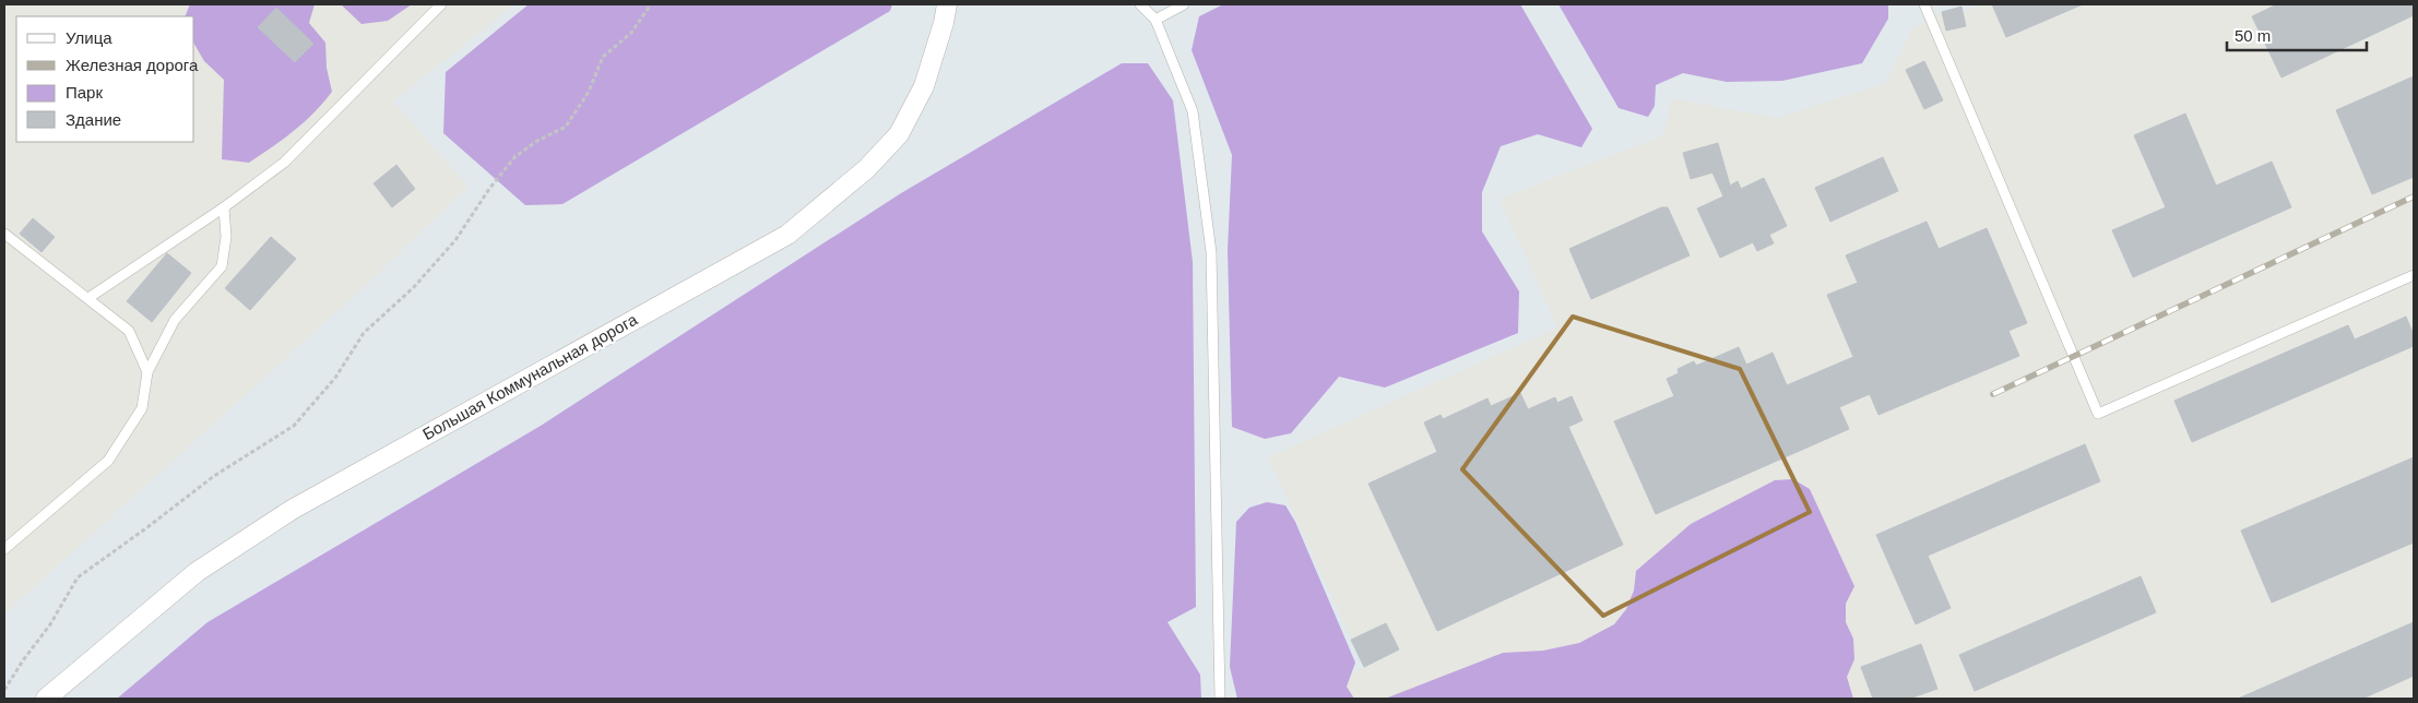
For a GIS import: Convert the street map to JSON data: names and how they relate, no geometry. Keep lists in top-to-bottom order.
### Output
{
  "streets": {
    "street": ["Большая Коммунальная дорога"]
  },
  "legend": [
    "Улица",
    "Железная дорога",
    "Парк",
    "Здание"
  ],
  "scale_bar": "50 m"
}
